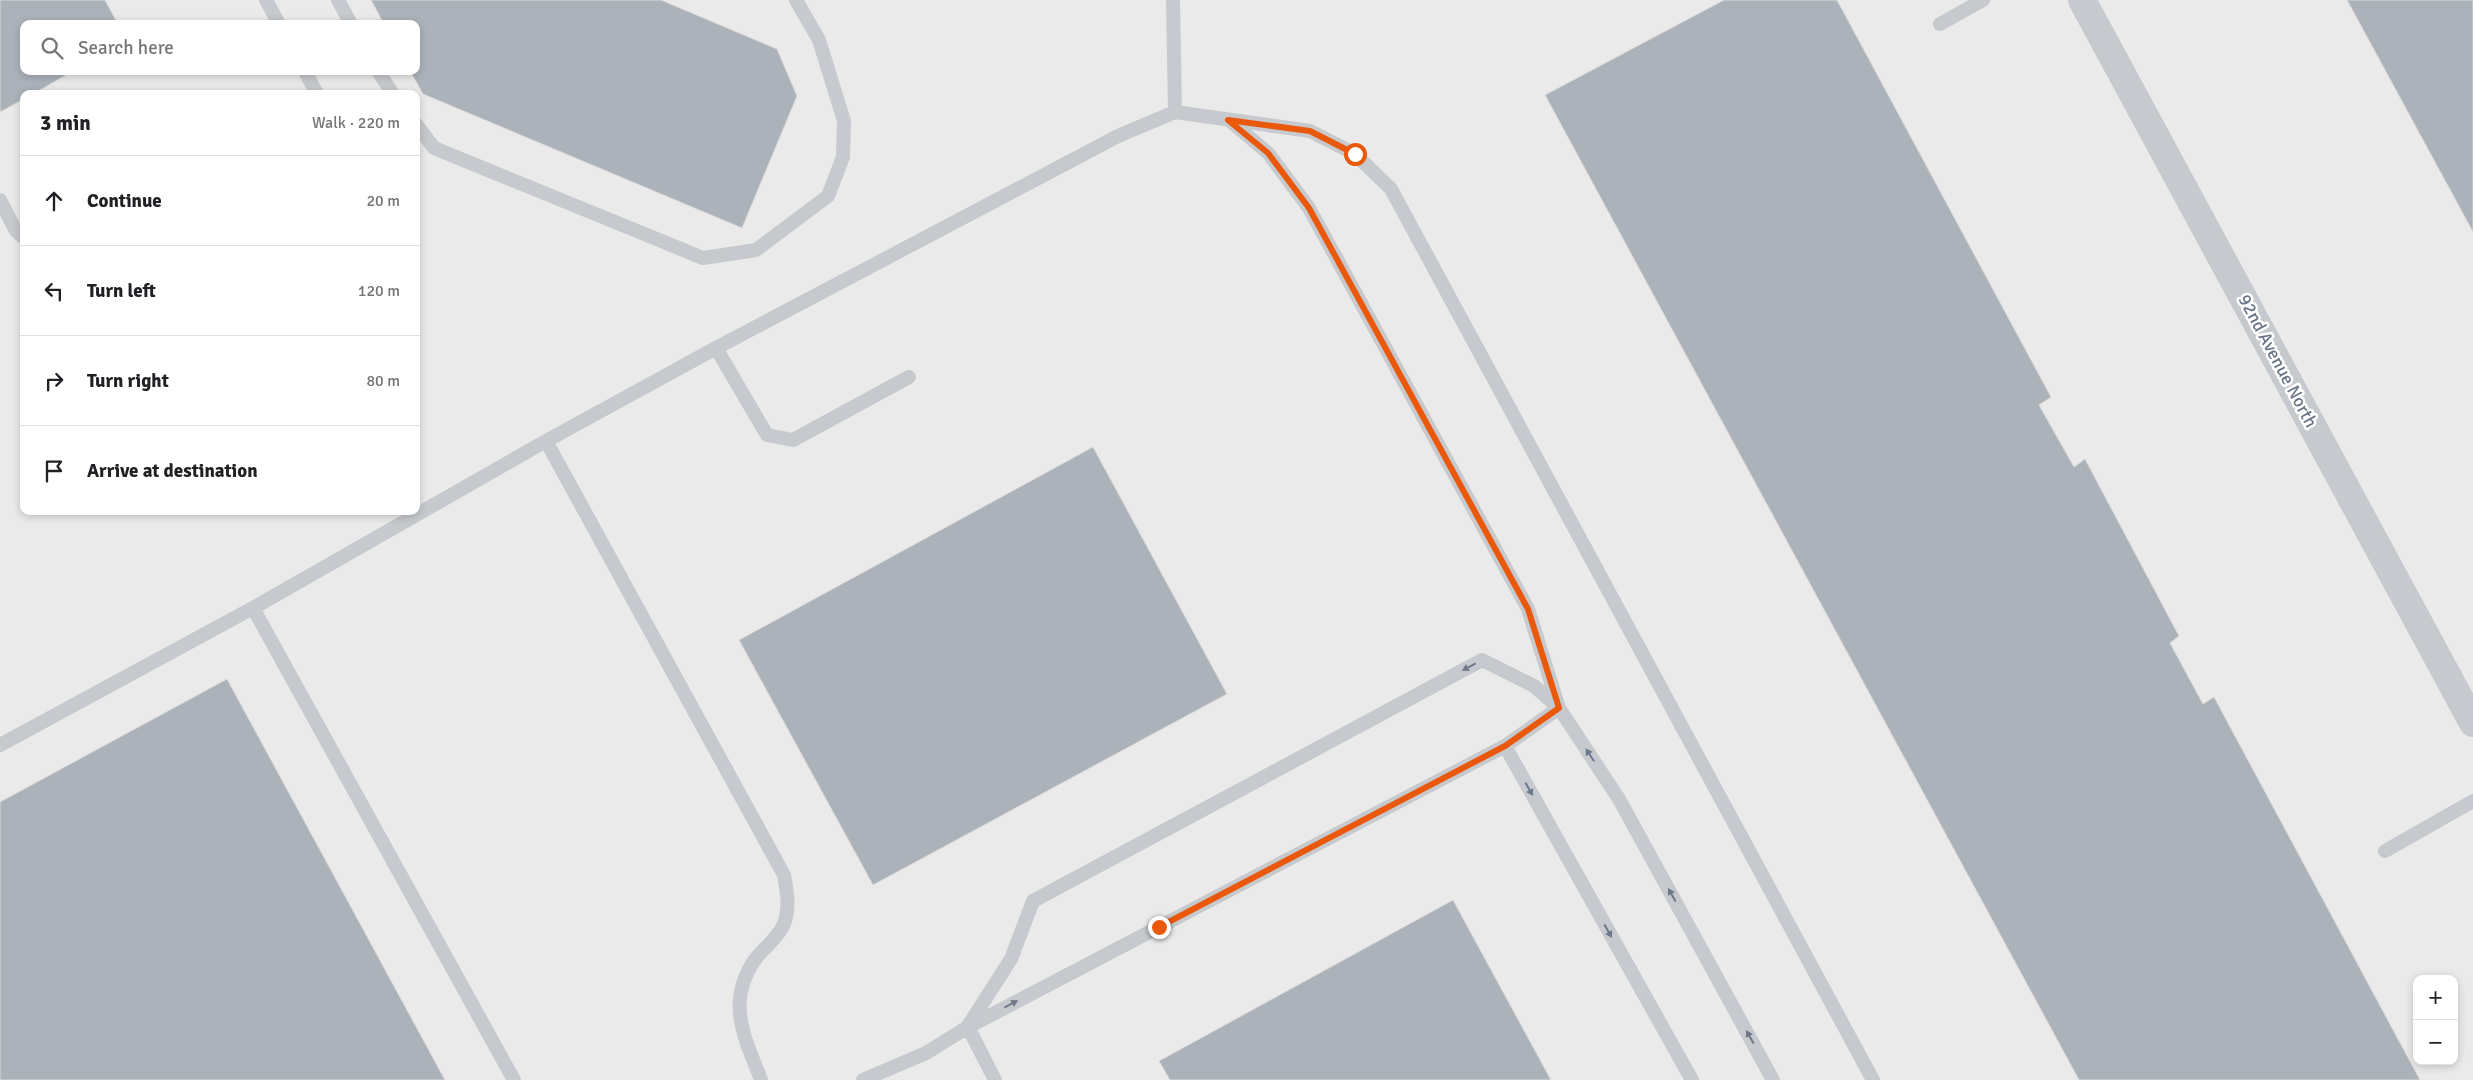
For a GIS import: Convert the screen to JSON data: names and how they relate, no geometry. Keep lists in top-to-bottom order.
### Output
{
  "streets": {
    "street": ["92nd Avenue North"]
  },
  "page": {
    "search": "Search here",
    "heading": ["3 min", "Walk · 220 m"],
    "list": [
      ["Continue", "20 m"],
      ["Turn left", "120 m"],
      ["Turn right", "80 m"],
      "Arrive at destination"
    ],
    "map_buttons": ["+", "−"]
  }
}
